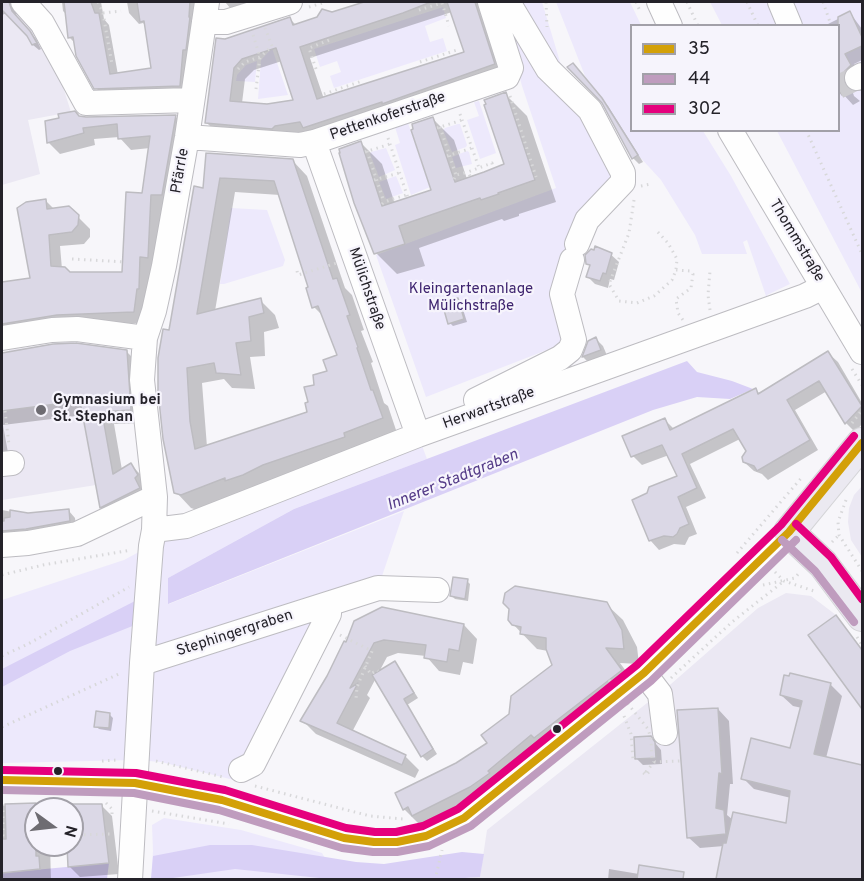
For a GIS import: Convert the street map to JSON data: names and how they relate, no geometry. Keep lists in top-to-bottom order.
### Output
{
  "streets": {
    "street": [
      "Pettenkoferstraße",
      "Pfärrle",
      "Thommstraße",
      "Mülichstraße",
      "Herwartstraße",
      "Stephingergraben"
    ]
  },
  "crossings": [
    ["Pettenkoferstraße", "Pfärrle"],
    ["Pettenkoferstraße", "Mülichstraße"],
    ["Pfärrle", "Herwartstraße"],
    ["Pfärrle", "Stephingergraben"],
    ["Thommstraße", "Herwartstraße"],
    ["Mülichstraße", "Herwartstraße"]
  ],
  "water": ["Innerer Stadtgraben"],
  "parks": ["Kleingartenanlage Mülichstraße"],
  "places": ["Gymnasium bei St. Stephan"],
  "lines": ["transit line 302", "transit line 35", "transit line 44"],
  "legend": ["35", "44", "302"],
  "north": "right"
}
